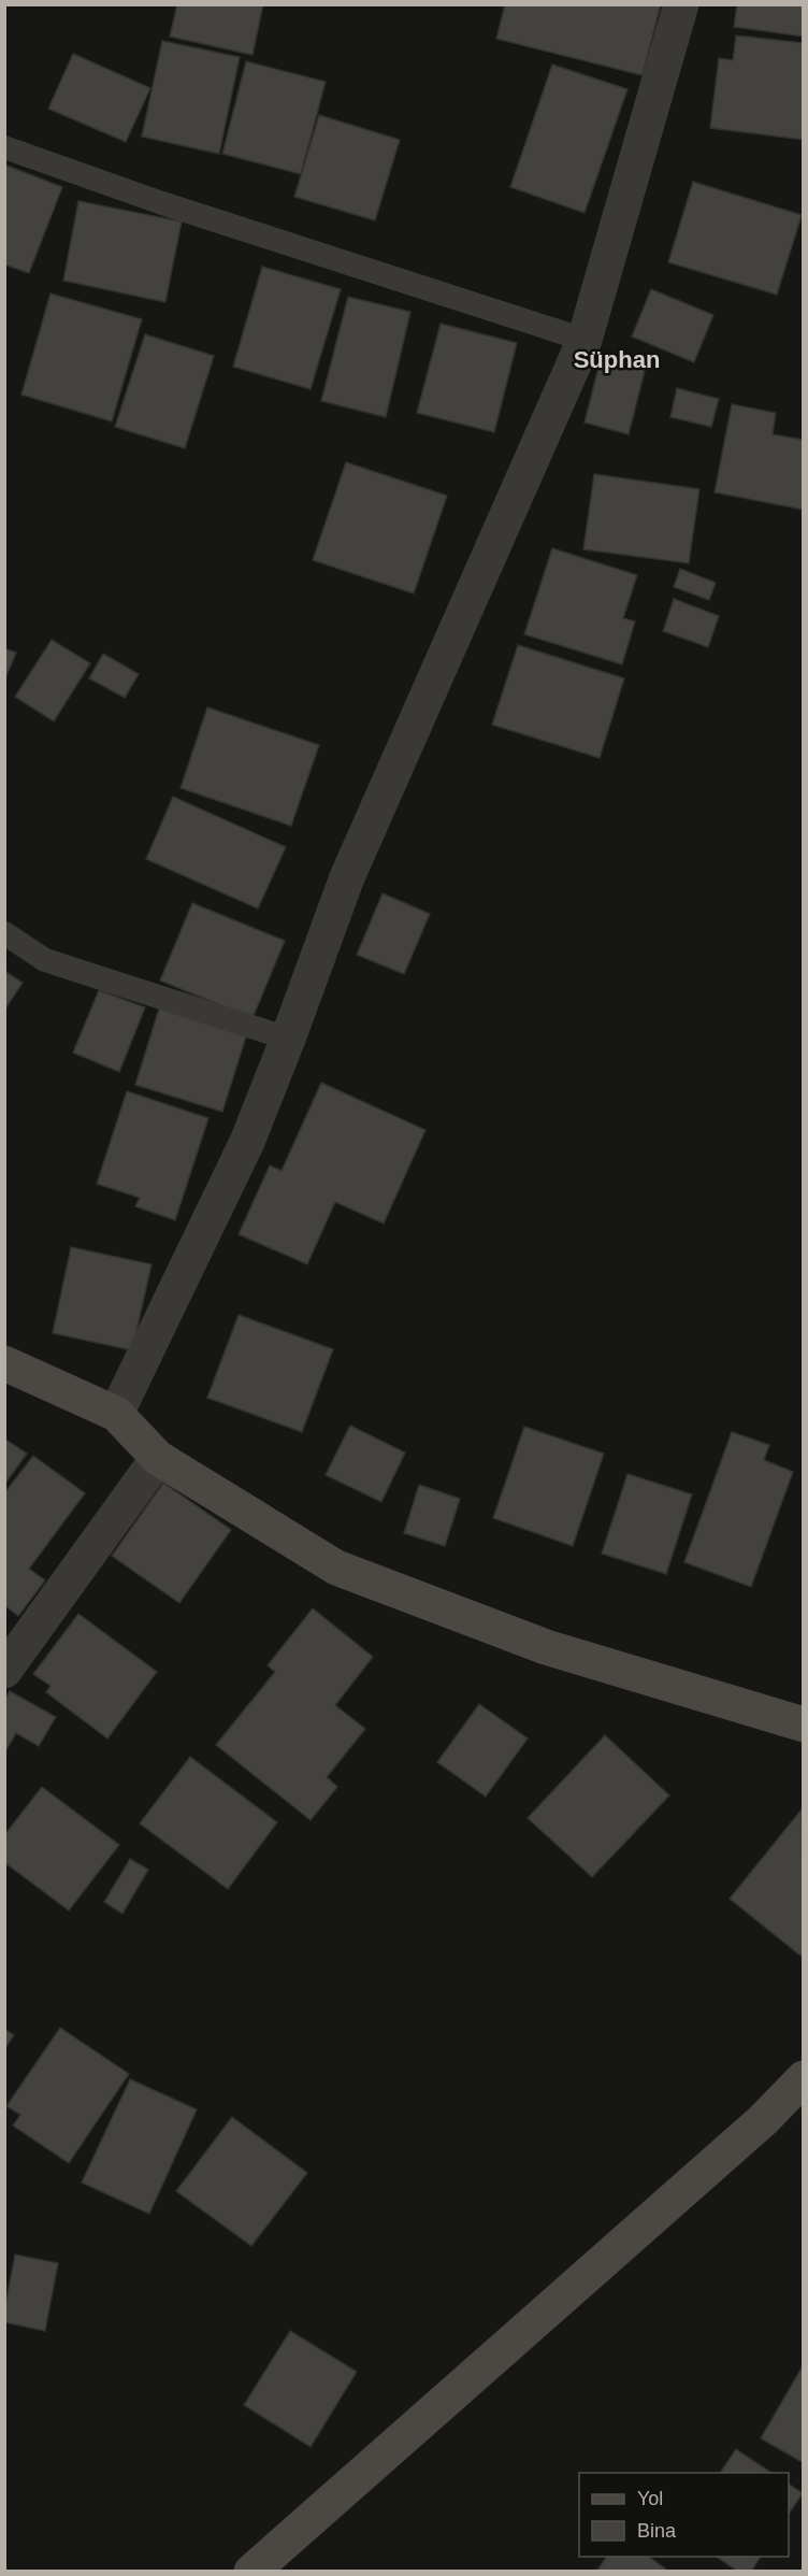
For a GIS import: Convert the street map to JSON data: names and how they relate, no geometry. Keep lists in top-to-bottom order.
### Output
{
  "districts": ["Süphan"],
  "legend": ["Yol", "Bina"]
}
